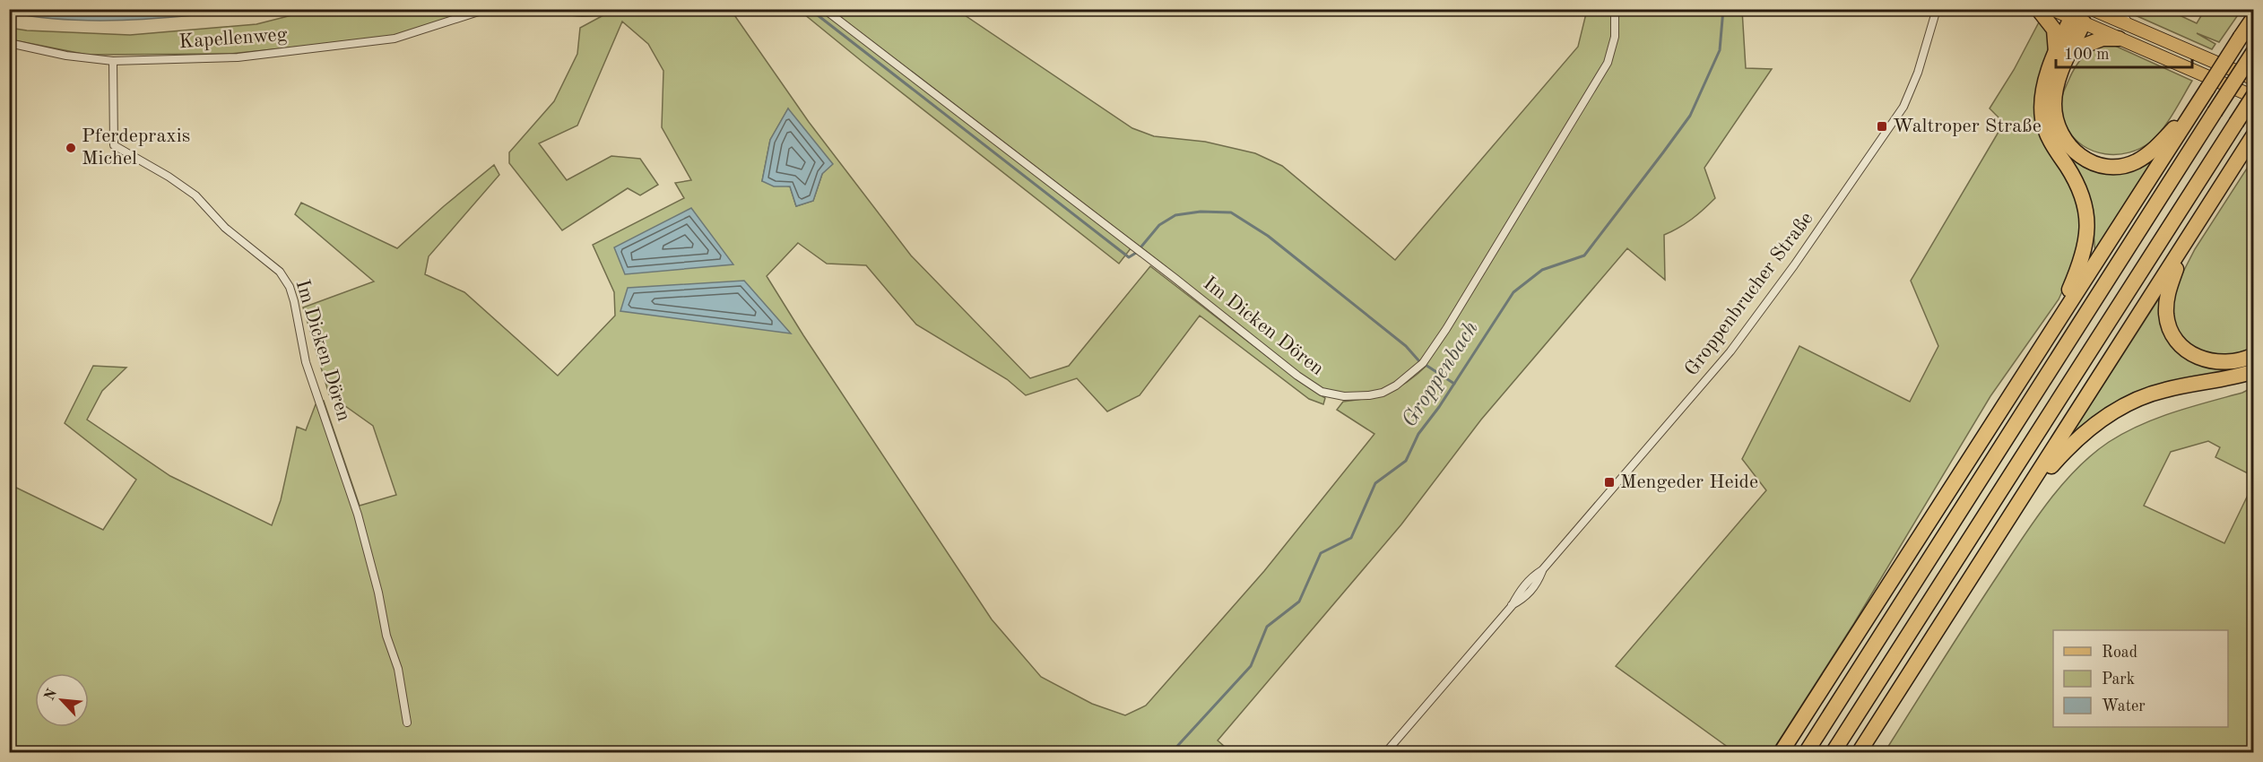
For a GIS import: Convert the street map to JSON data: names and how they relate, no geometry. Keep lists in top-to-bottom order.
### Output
{
  "streets": {
    "street": ["Kapellenweg", "Groppenbrucher Straße", "Im Dicken Dören"]
  },
  "crossings": [
    ["Kapellenweg", "Im Dicken Dören"]
  ],
  "water": ["Groppenbach"],
  "places": {
    "transit": ["Waltroper Straße", "Mengeder Heide"],
    "other": ["Pferdepraxis Michel"]
  },
  "legend": ["Road", "Park", "Water"],
  "scale_bar": "100 m",
  "north": "top left"
}
